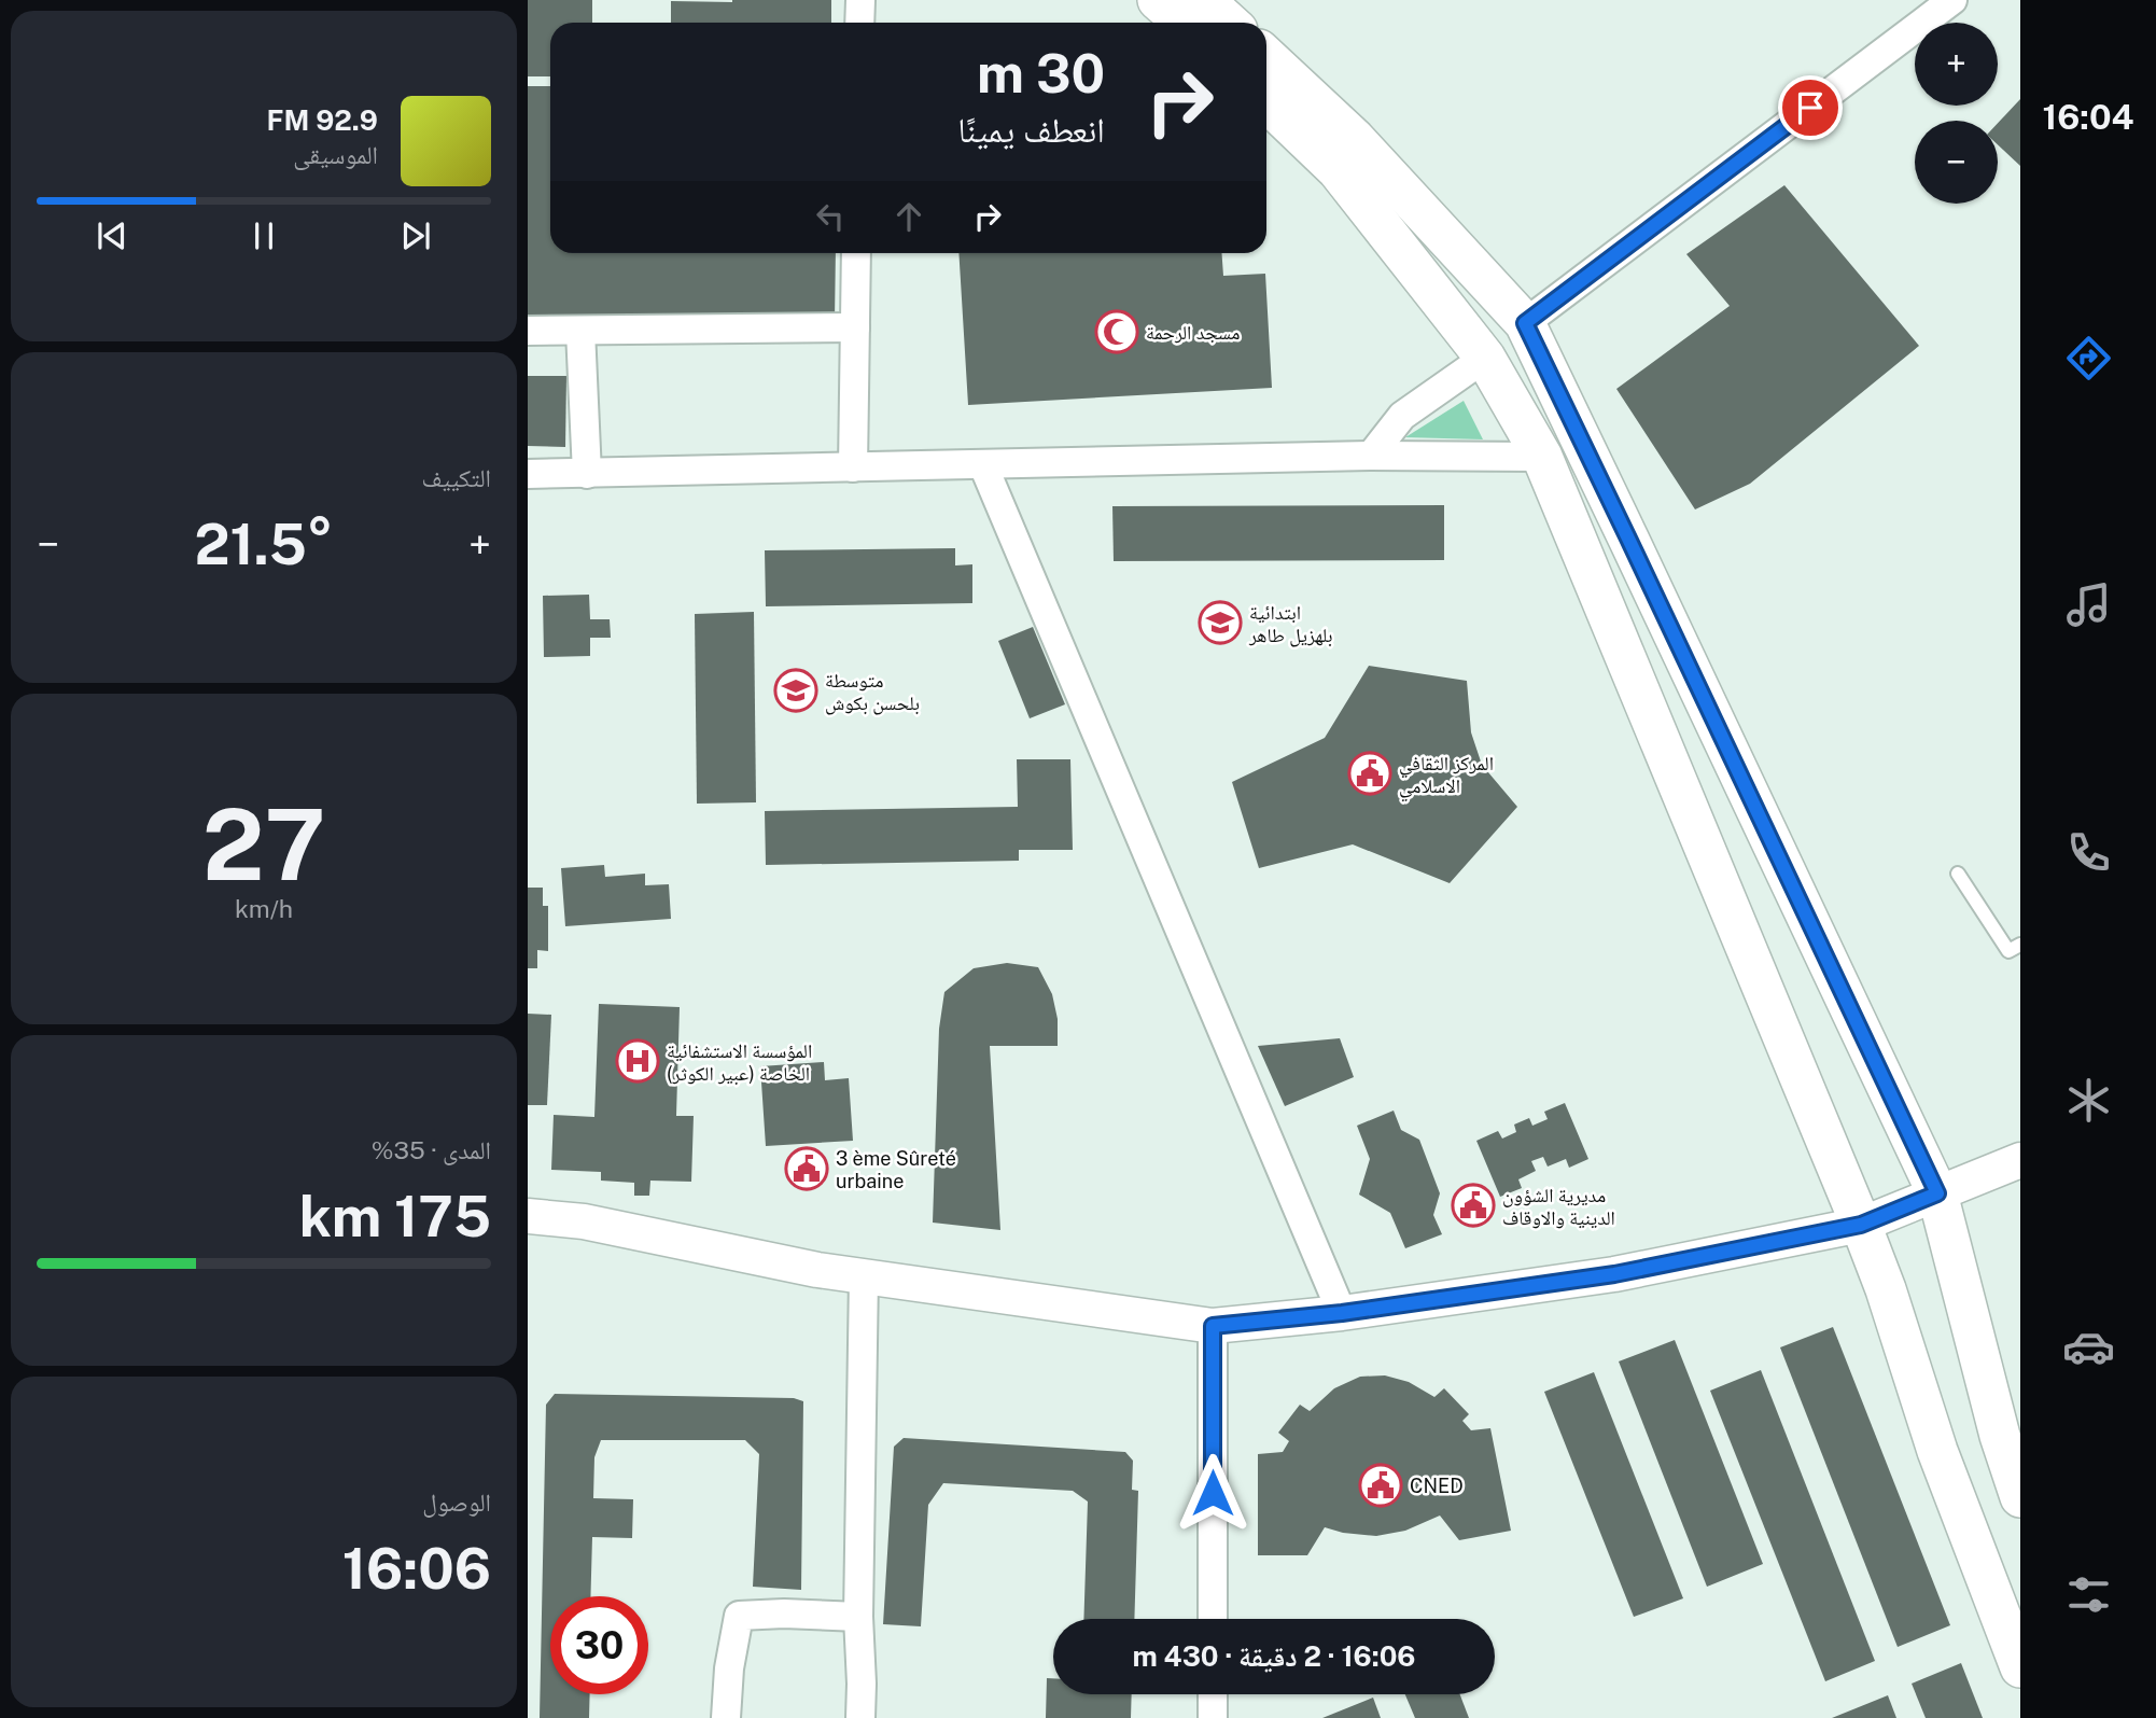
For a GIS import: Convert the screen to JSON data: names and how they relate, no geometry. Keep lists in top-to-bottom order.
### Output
{
  "places": {
    "mosque": ["مسجد الرحمة"],
    "school or university": ["ابتدائية بلهزيل طاهر", "متوسطة بلحسن بكوش"],
    "public building": [
      "المركز الثقافي الاسلامي",
      "3 ème Sûreté urbaine",
      "مديرية الشؤون الدينية والاوقاف",
      "CNED"
    ],
    "hospital": ["المؤسسة الاستشفائية الخاصة (عبير الكوثر)"]
  },
  "page": {
    "tabs": "16:04",
    "map_buttons": ["+", "−"],
    "turn": ["30 m", "انعطف يمينًا"],
    "song": ["92.9 FM", "الموسيقى"],
    "tile": [
      "التكييف",
      ["27", "km/h"],
      ["المدى · 35%", "175 km"],
      ["الوصول", "16:06"]
    ],
    "heat": ["−", "21.5°", "+"],
    "limit": "30",
    "trip": "16:06 · 2 دقيقة · 430 m"
  }
}
